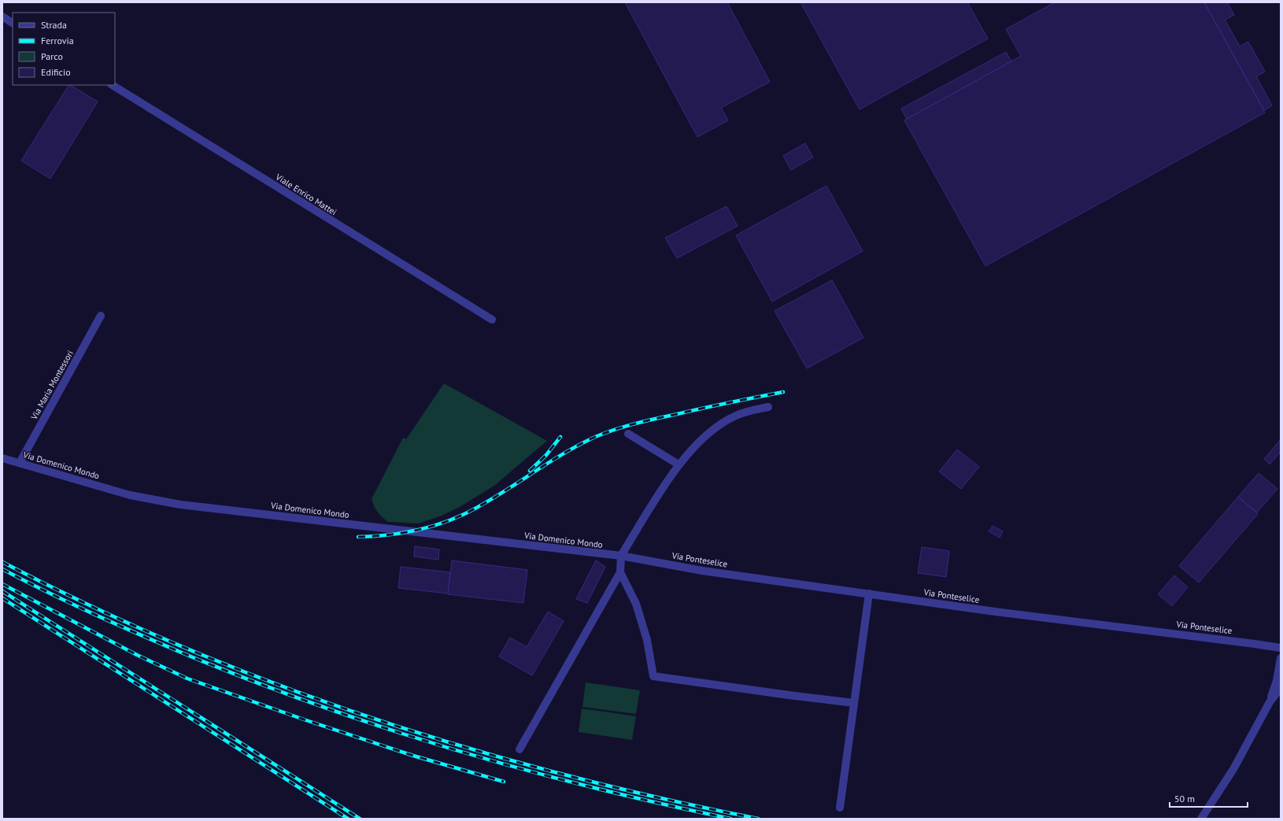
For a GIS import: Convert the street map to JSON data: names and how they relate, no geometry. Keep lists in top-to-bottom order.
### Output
{
  "streets": {
    "street": [
      "Viale Enrico Mattei",
      "Via Maria Montessori",
      "Via Domenico Mondo",
      "Via Ponteselice"
    ]
  },
  "crossings": [
    ["Via Maria Montessori", "Via Domenico Mondo"],
    ["Via Domenico Mondo", "Via Ponteselice"]
  ],
  "legend": [
    "Strada",
    "Ferrovia",
    "Parco",
    "Edificio"
  ],
  "scale_bar": "50 m"
}
